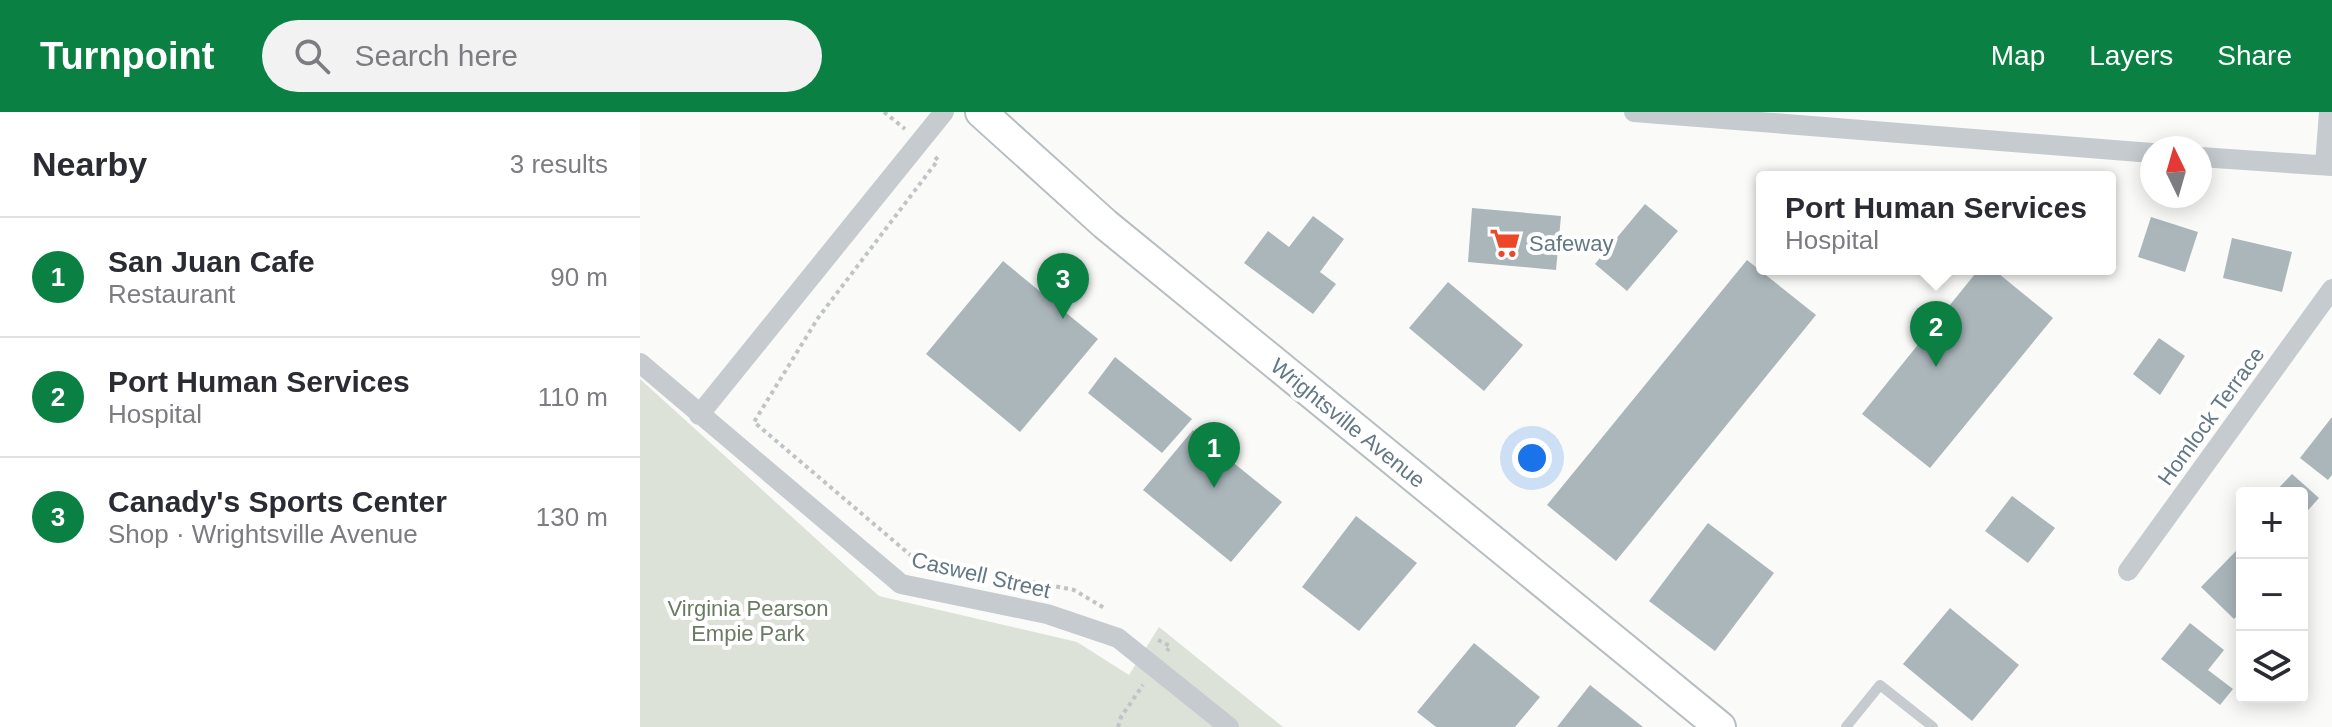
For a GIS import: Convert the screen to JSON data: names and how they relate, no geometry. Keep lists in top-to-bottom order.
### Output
{
  "streets": {
    "street": ["Homlock Terrace", "Wrightsville Avenue", "Caswell Street"]
  },
  "parks": ["Virginia Pearson Empie Park"],
  "places": {
    "supermarket": ["Safeway"]
  },
  "north": "top",
  "page": {
    "header": "Turnpoint",
    "search": "Search here",
    "nav": ["Map", "Layers", "Share"],
    "heading": ["Nearby", "3 results"],
    "popup": ["Port Human Services", "Hospital"],
    "list": [
      {
        "mark": "1",
        "name": "San Juan Cafe",
        "note": "Restaurant",
        "value": "90 m"
      },
      {
        "mark": "2",
        "name": "Port Human Services",
        "note": "Hospital",
        "value": "110 m"
      },
      {
        "mark": "3",
        "name": "Canady's Sports Center",
        "note": "Shop · Wrightsville Avenue",
        "value": "130 m"
      }
    ],
    "pins": ["3", "2", "1"],
    "map_buttons": ["+", "−"]
  }
}
